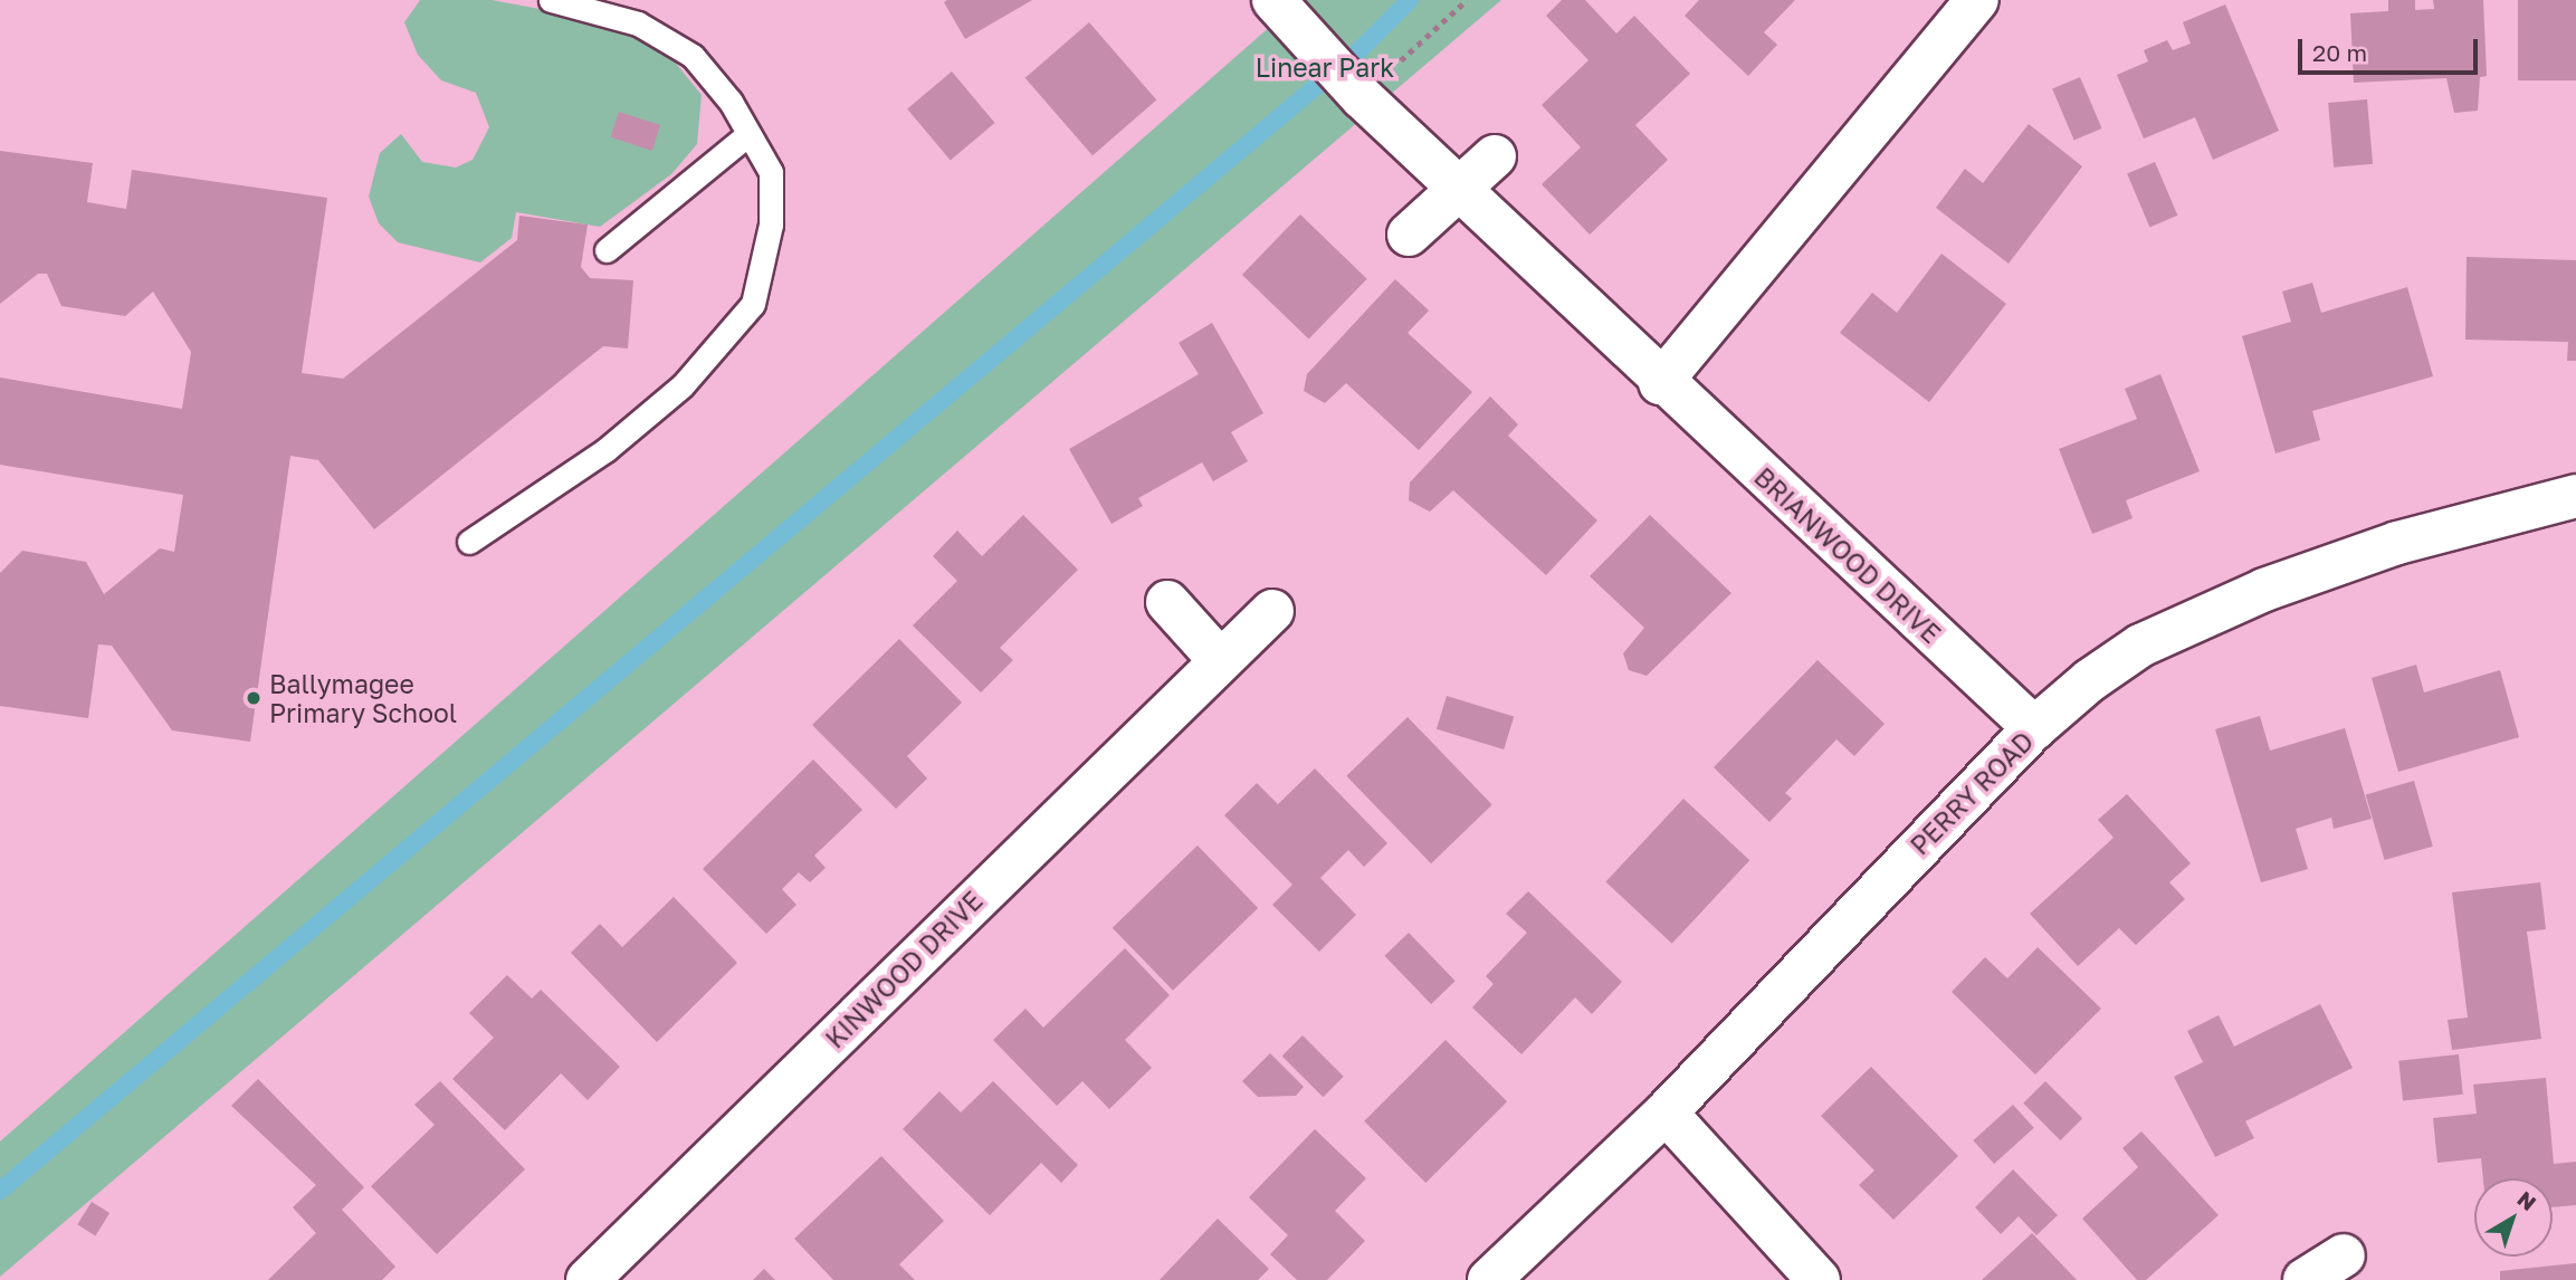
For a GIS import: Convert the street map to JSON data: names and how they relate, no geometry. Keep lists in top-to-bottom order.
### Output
{
  "streets": {
    "street": ["BRIANWOOD DRIVE", "PERRY ROAD", "KINWOOD DRIVE"]
  },
  "crossings": [
    ["BRIANWOOD DRIVE", "PERRY ROAD"]
  ],
  "parks": ["Linear Park"],
  "places": ["Ballymagee Primary School"],
  "scale_bar": "20 m",
  "north": "top right"
}
